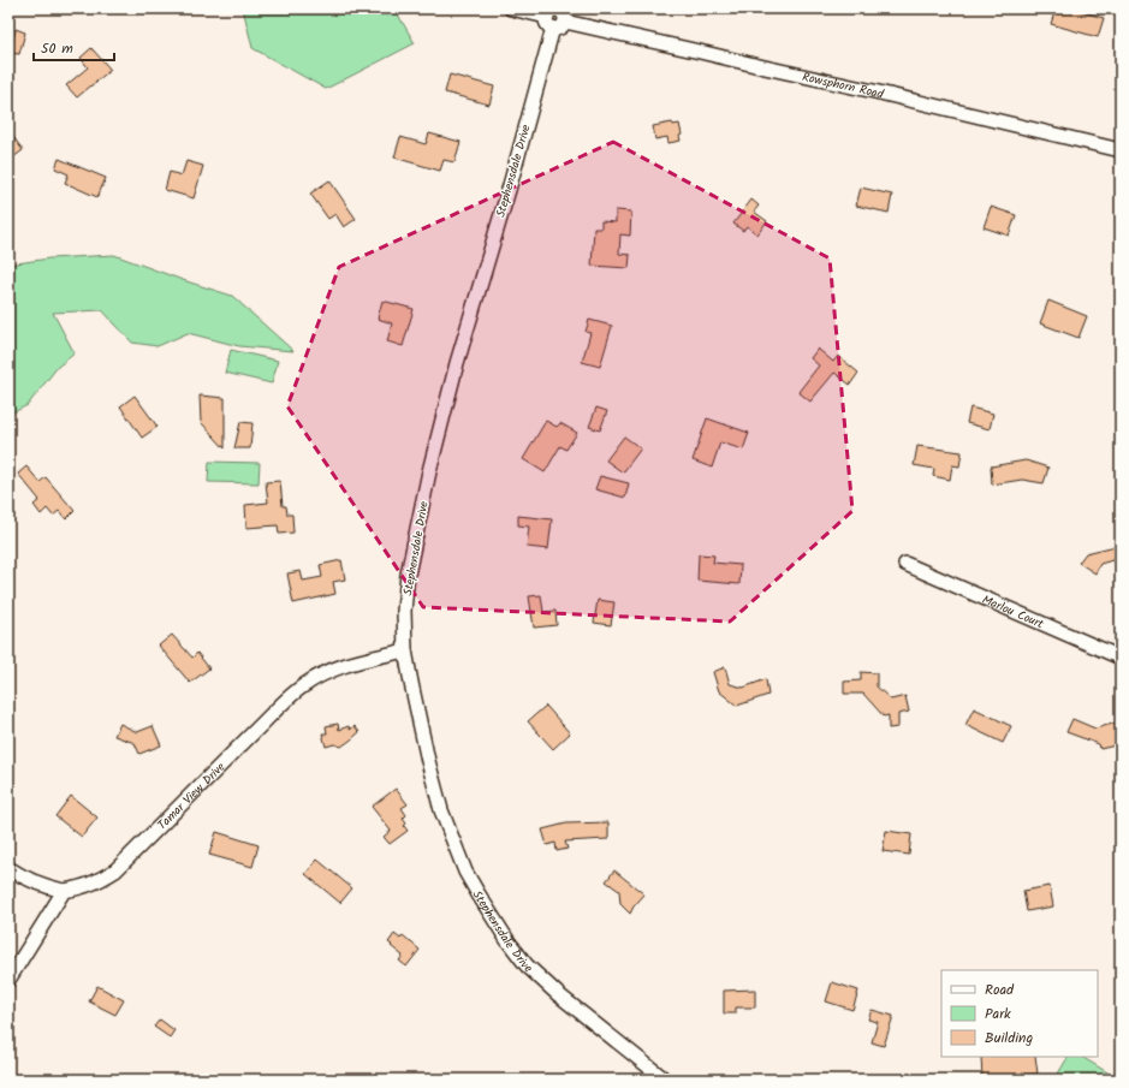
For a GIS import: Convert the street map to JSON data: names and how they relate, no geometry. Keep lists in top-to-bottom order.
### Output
{
  "streets": {
    "street": [
      "Rowsphorn Road",
      "Stephensdale Drive",
      "Marlou Court",
      "Tamar View Drive"
    ]
  },
  "crossings": [
    ["Rowsphorn Road", "Stephensdale Drive"],
    ["Stephensdale Drive", "Tamar View Drive"]
  ],
  "legend": ["Road", "Park", "Building"],
  "scale_bar": "50 m"
}
